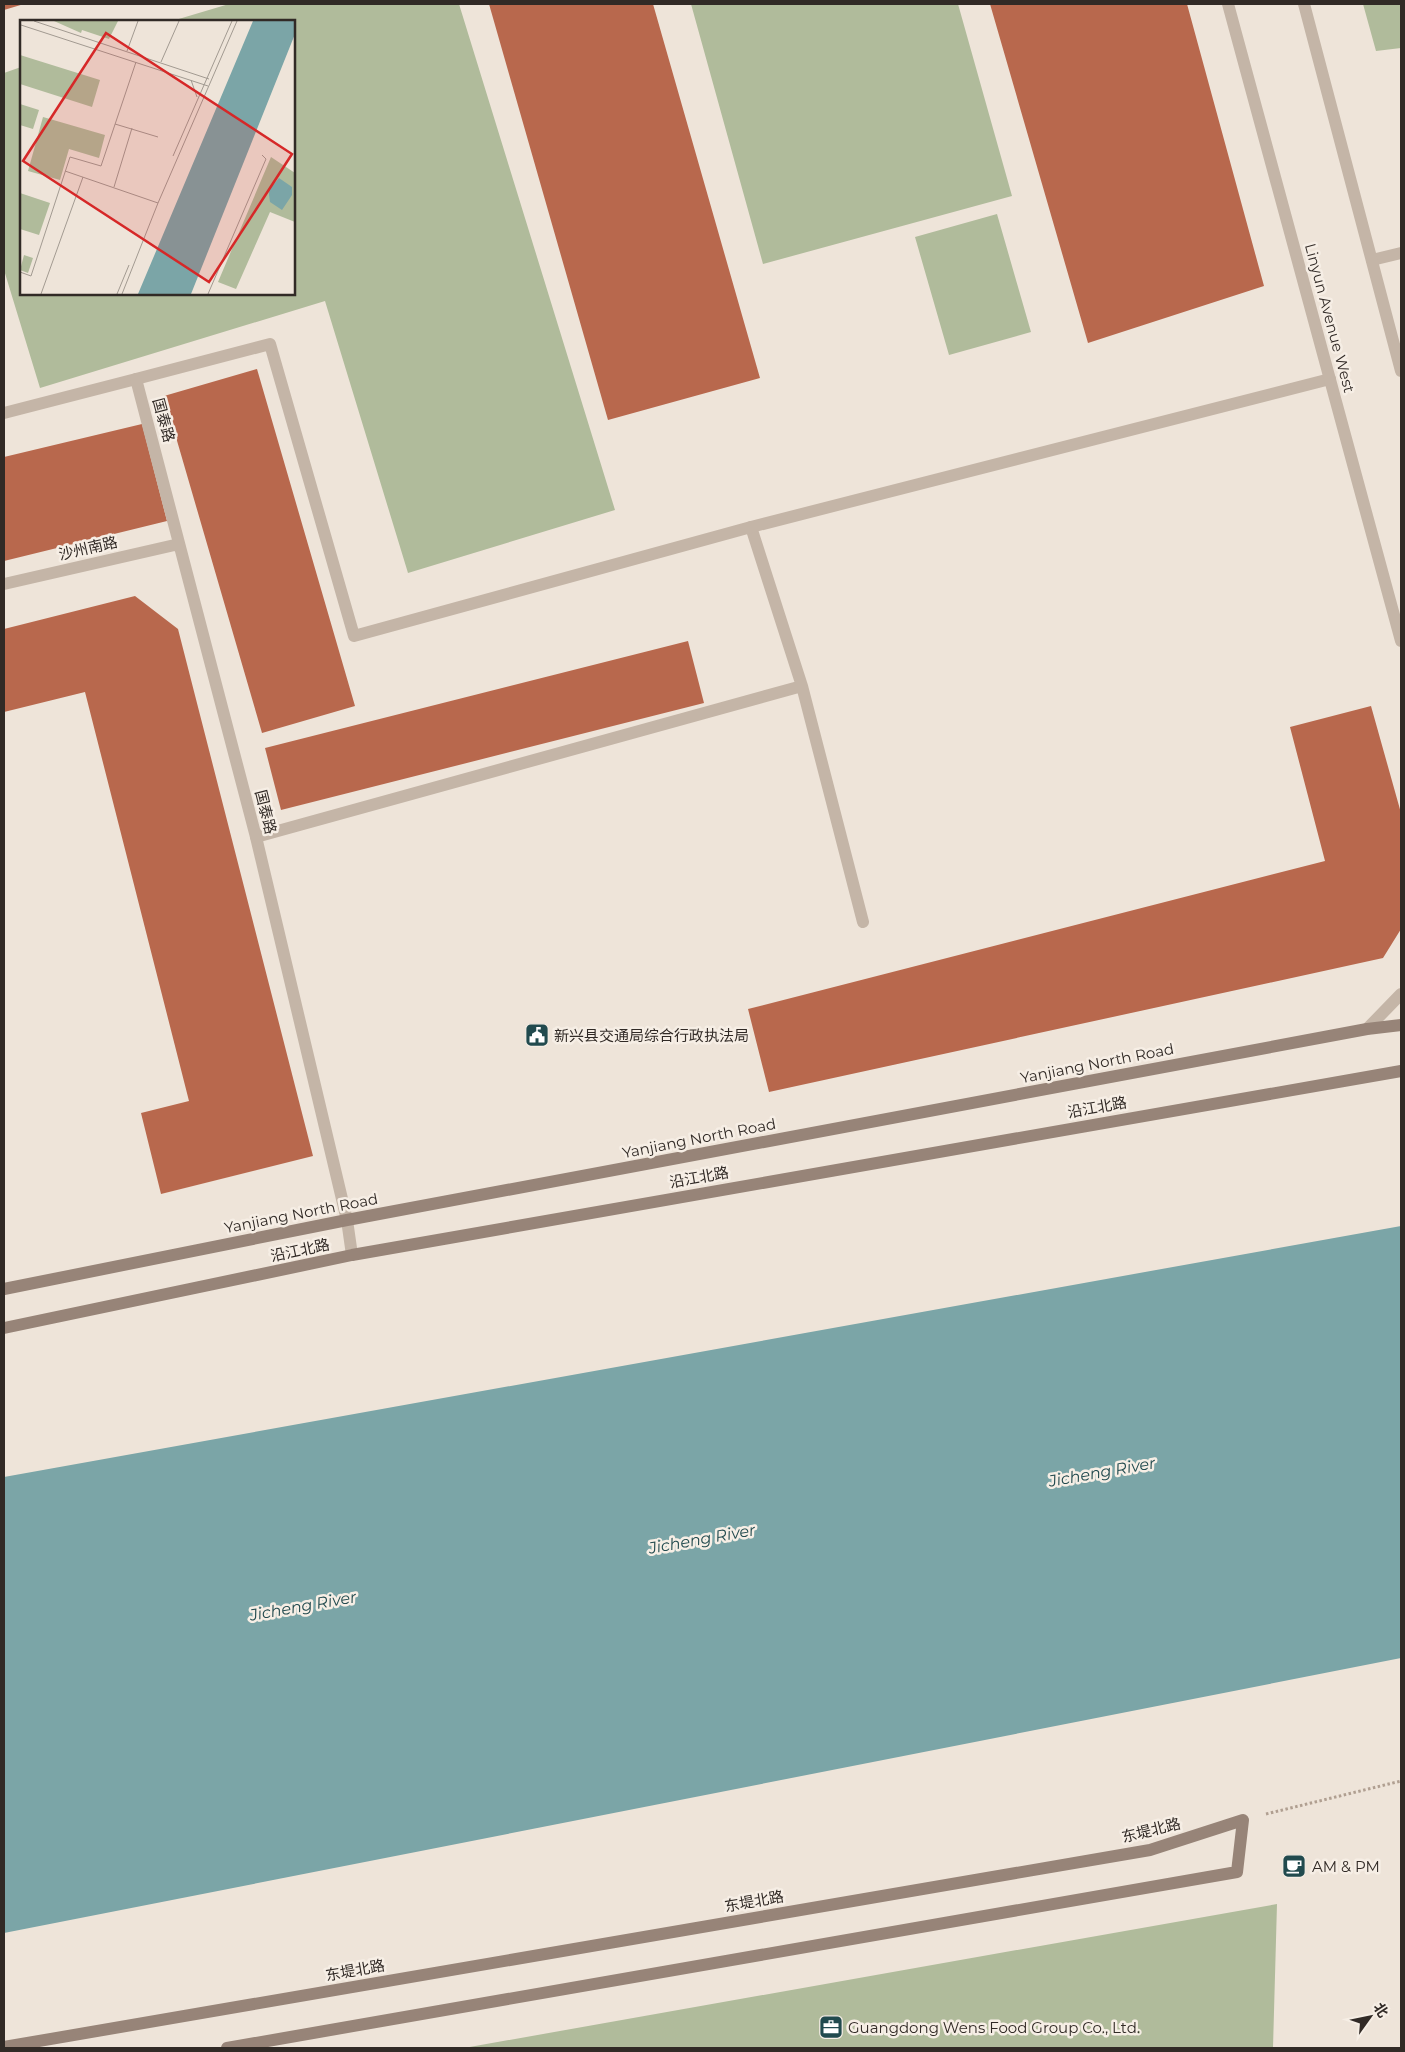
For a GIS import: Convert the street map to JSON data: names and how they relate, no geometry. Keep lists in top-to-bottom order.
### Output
{
  "streets": {
    "main road": ["Yanjiang North Road", "沿江北路", "东堤北路"],
    "street": ["Linyun Avenue West", "国泰路", "沙州南路"]
  },
  "crossings": [
    ["国泰路", "沙州南路"],
    ["国泰路", "Yanjiang North Road"],
    ["国泰路", "沿江北路"]
  ],
  "water": ["Jicheng River"],
  "places": {
    "public building": ["新兴县交通局综合行政执法局"],
    "cafe": ["AM & PM"],
    "office": ["Guangdong Wens Food Group Co., Ltd."]
  },
  "north": "top right"
}
